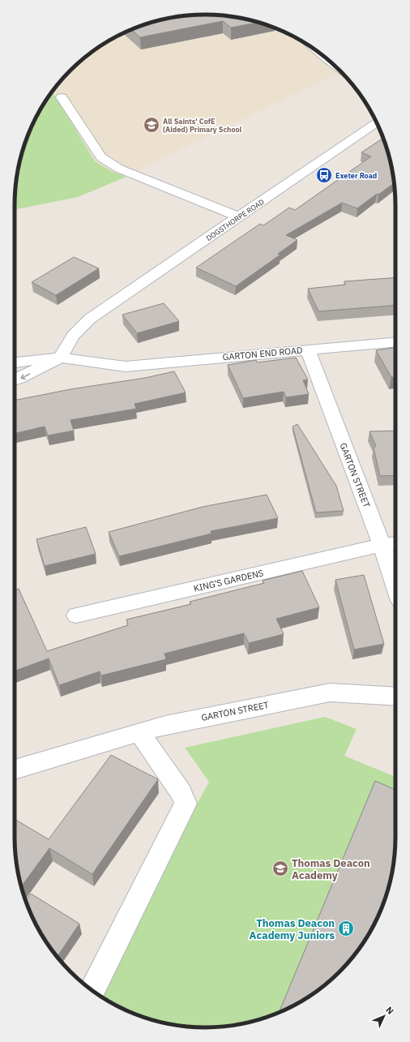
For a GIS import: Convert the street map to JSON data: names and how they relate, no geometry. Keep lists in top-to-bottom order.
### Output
{
  "streets": {
    "street": [
      "DOGSTHORPE ROAD",
      "GARTON END ROAD",
      "GARTON STREET",
      "KING'S GARDENS"
    ]
  },
  "crossings": [
    ["DOGSTHORPE ROAD", "GARTON END ROAD"],
    ["GARTON END ROAD", "GARTON STREET"],
    ["GARTON STREET", "KING'S GARDENS"]
  ],
  "places": {
    "school or university": ["All Saints' CofE (Aided) Primary School", "Thomas Deacon Academy"],
    "bus stop": ["Exeter Road"],
    "building": ["Thomas Deacon Academy Juniors"]
  },
  "north": "top right"
}
